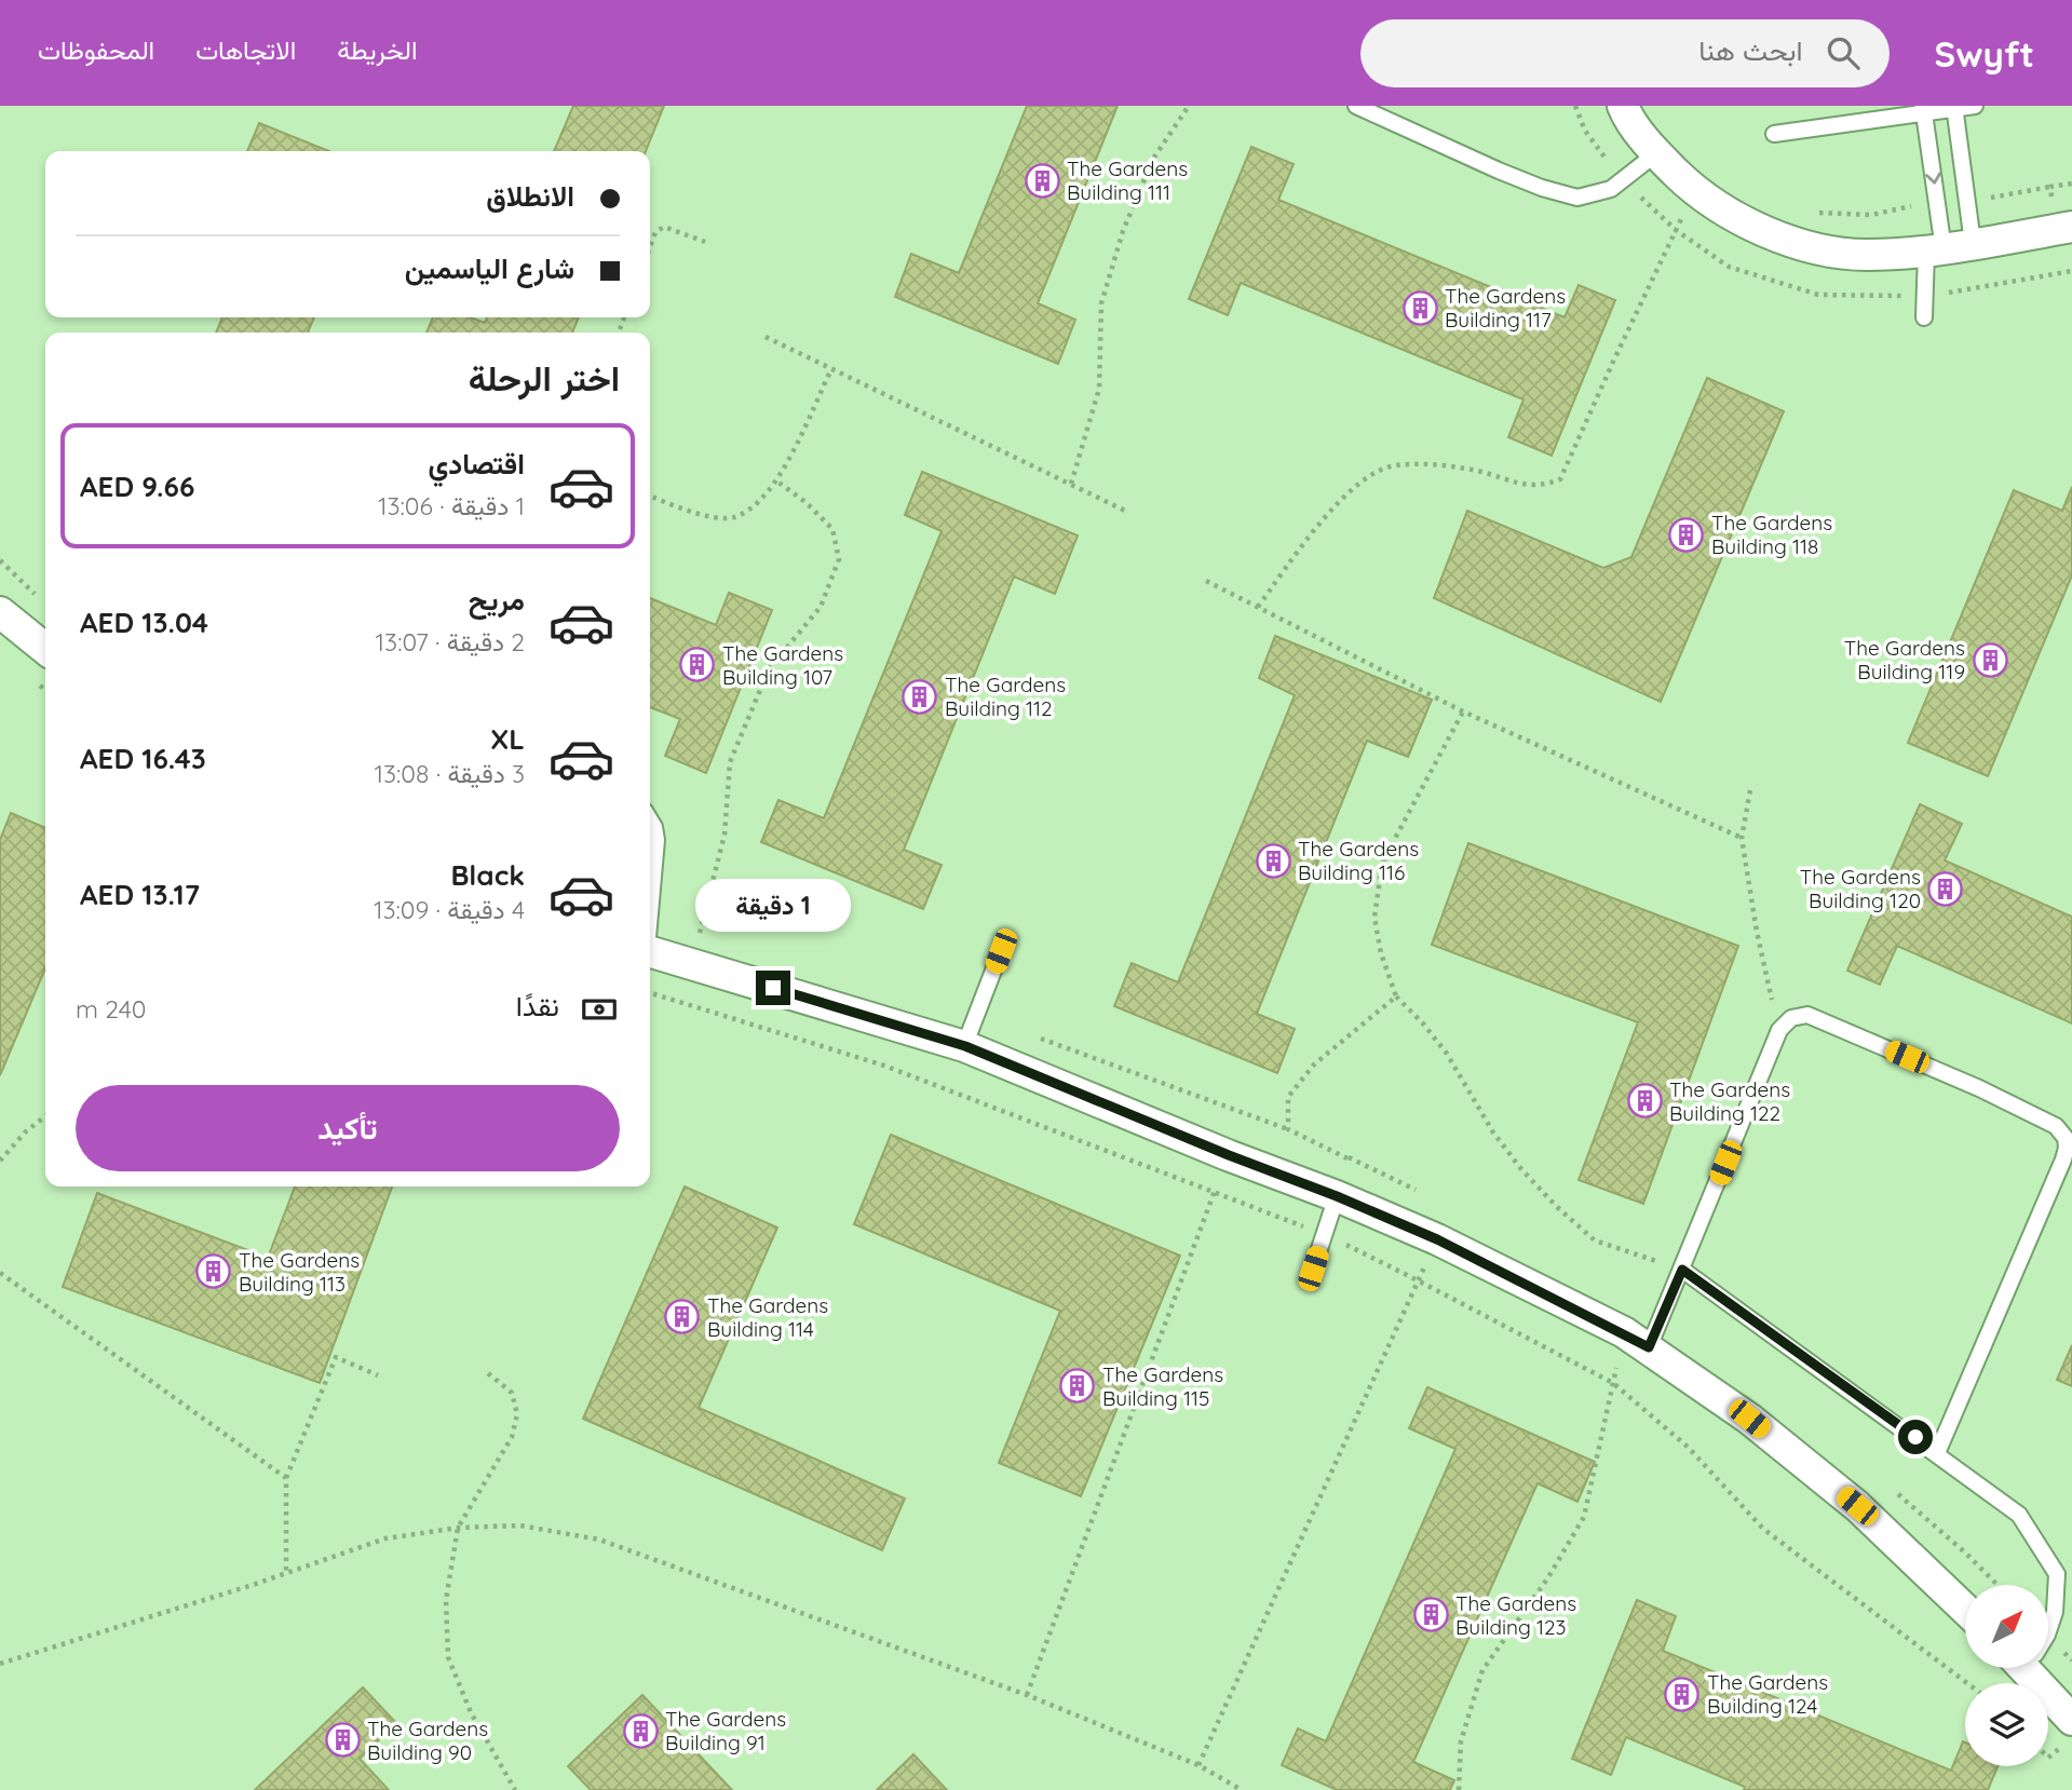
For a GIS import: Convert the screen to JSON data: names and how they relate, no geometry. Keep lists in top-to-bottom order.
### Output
{
  "places": {
    "building": [
      "The Gardens Building 111",
      "The Gardens Building 117",
      "The Gardens Building 118",
      "The Gardens Building 119",
      "The Gardens Building 107",
      "The Gardens Building 112",
      "The Gardens Building 116",
      "The Gardens Building 120",
      "The Gardens Building 122",
      "The Gardens Building 113",
      "The Gardens Building 114",
      "The Gardens Building 115",
      "The Gardens Building 123",
      "The Gardens Building 124",
      "The Gardens Building 91",
      "The Gardens Building 90"
    ]
  },
  "north": "top right",
  "page": {
    "header": "Swyft",
    "search": "ابحث هنا",
    "nav": ["الخريطة", "الاتجاهات", "المحفوظات"],
    "banner": ["الانطلاق", "شارع الياسمين"],
    "heading": "اختر الرحلة",
    "list": [
      {
        "name": "اقتصادي",
        "note": "1 دقيقة · 13:06",
        "value": "AED 9.66"
      },
      {
        "name": "مريح",
        "note": "2 دقيقة · 13:07",
        "value": "AED 13.04"
      },
      {
        "name": "XL",
        "note": "3 دقيقة · 13:08",
        "value": "AED 16.43"
      },
      {
        "name": "Black",
        "note": "4 دقيقة · 13:09",
        "value": "AED 13.17"
      }
    ],
    "bubble": "1 دقيقة",
    "pay": ["نقدًا", "240 m"],
    "buttons": "تأكيد"
  }
}
